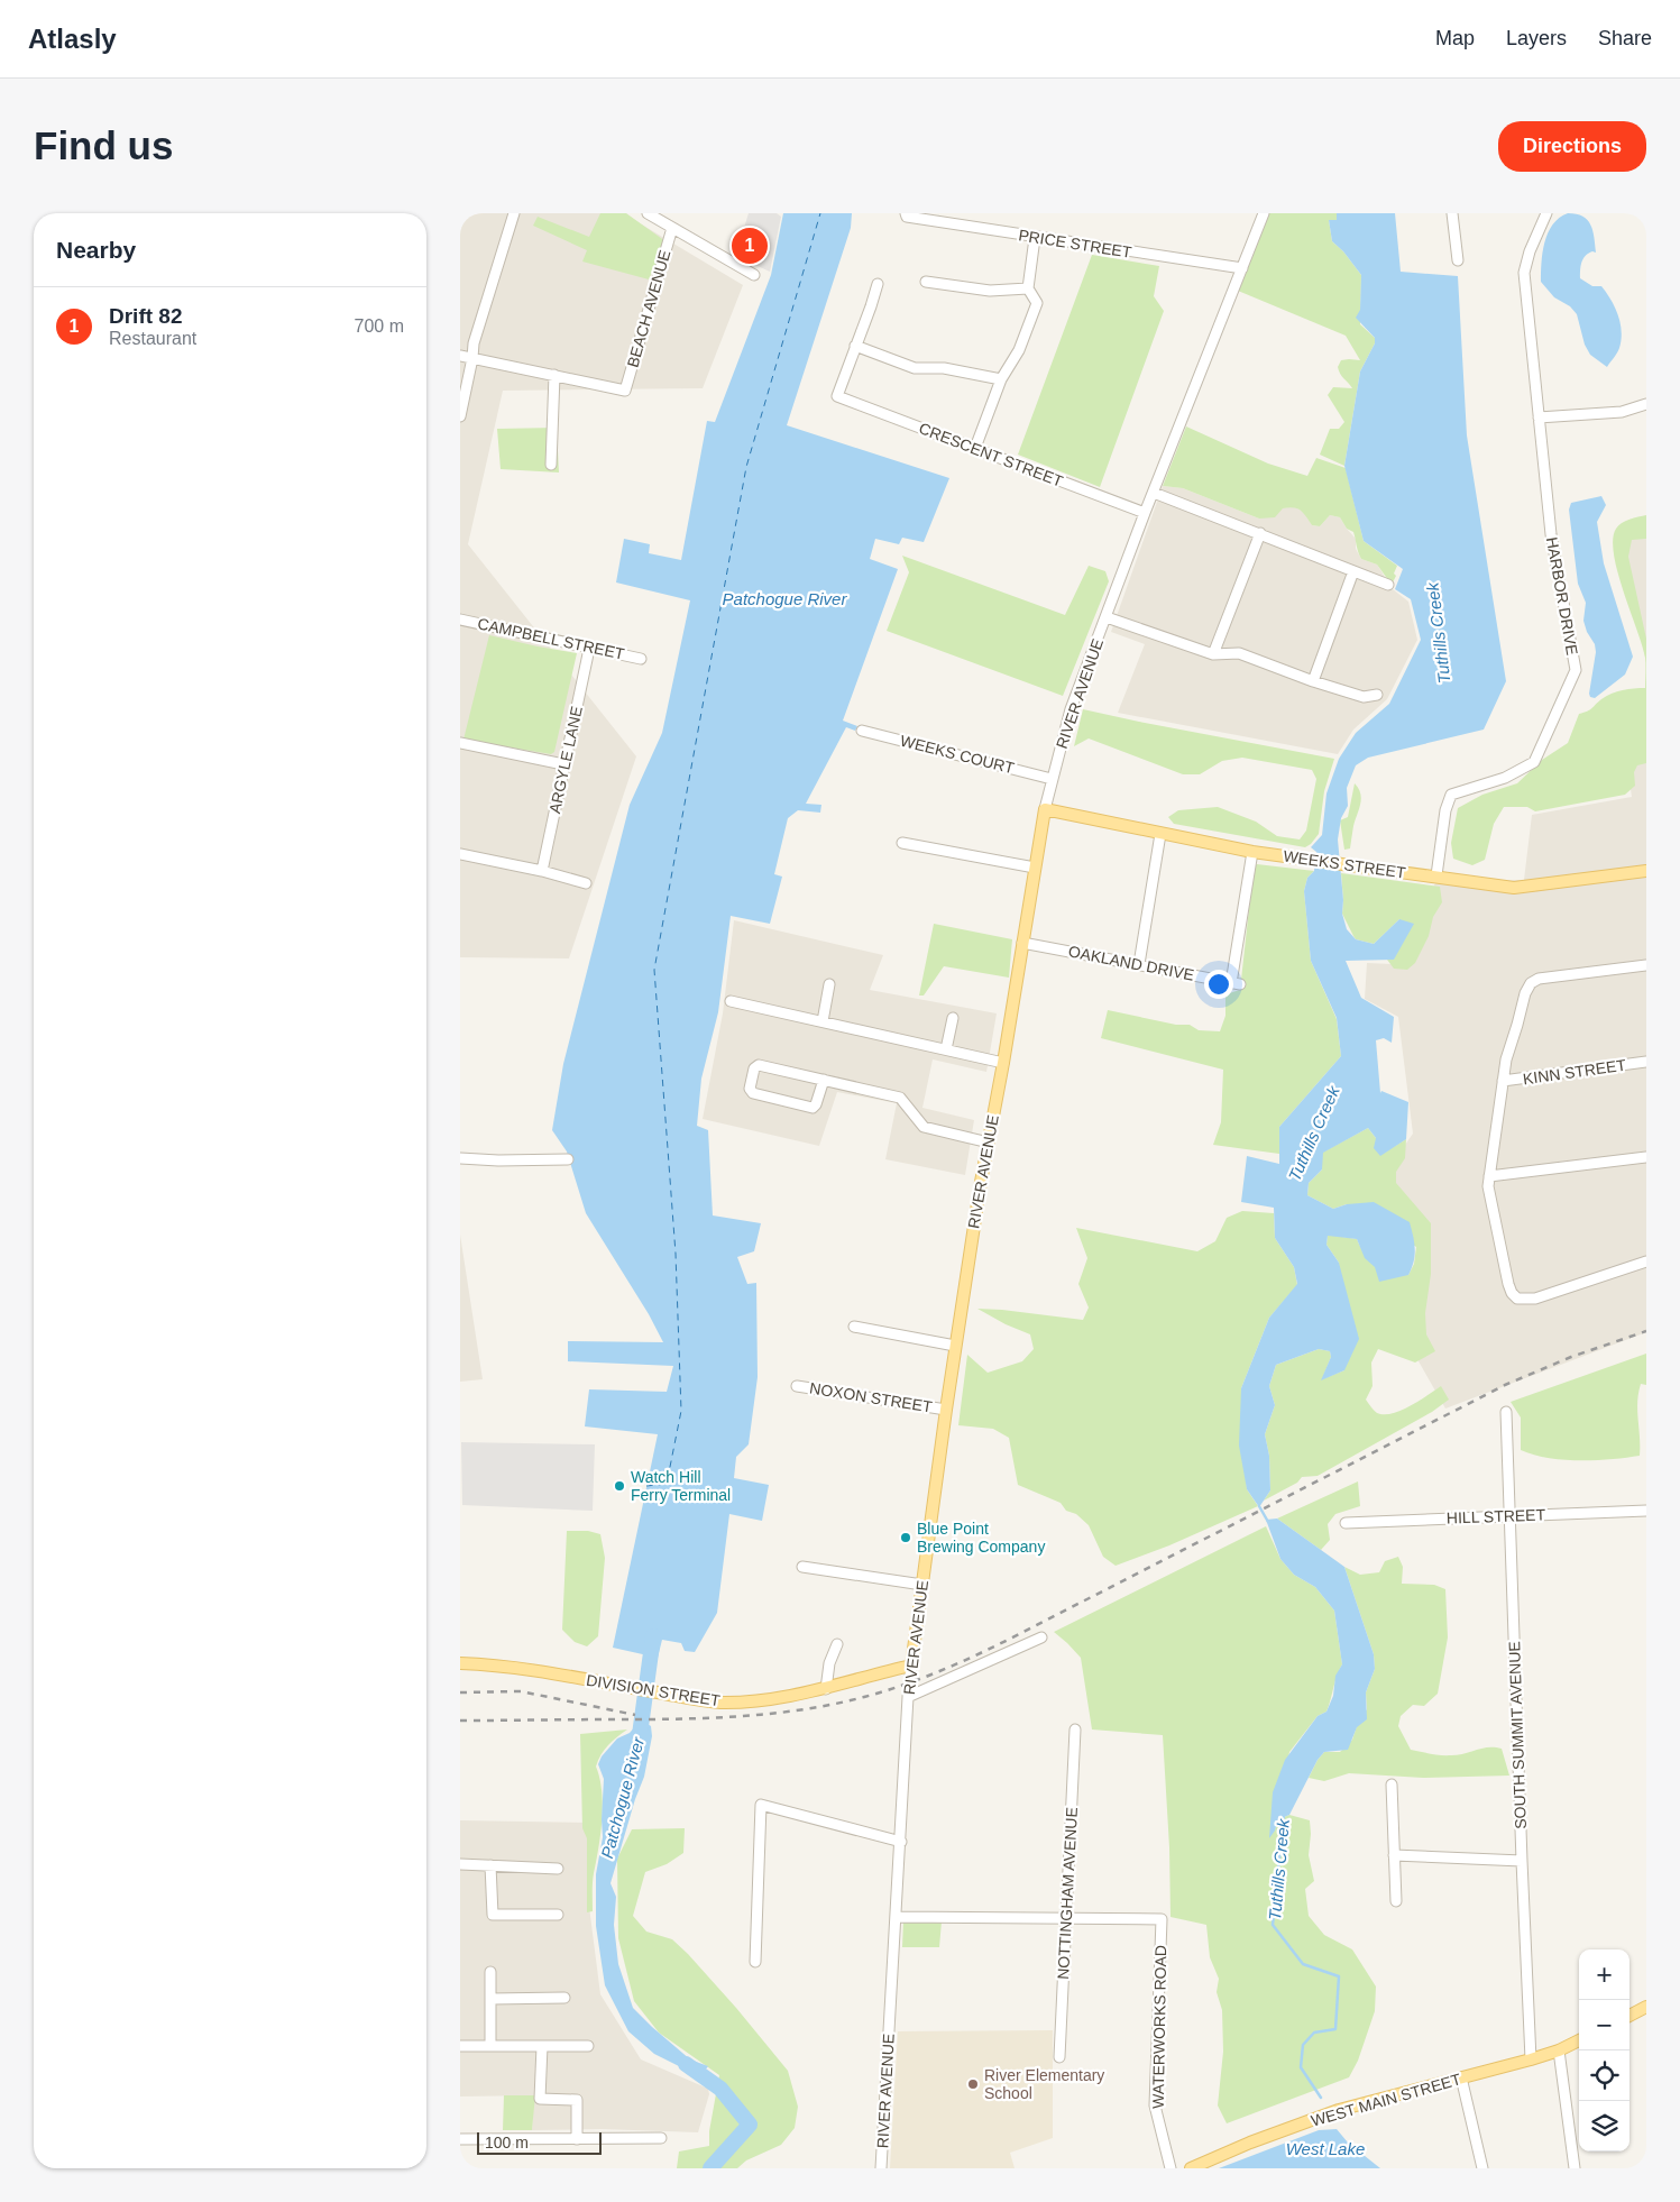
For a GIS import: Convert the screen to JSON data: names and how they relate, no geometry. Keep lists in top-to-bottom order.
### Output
{
  "streets": {
    "main road": [
      "RIVER AVENUE",
      "WEEKS STREET",
      "DIVISION STREET",
      "WEST MAIN STREET"
    ],
    "street": [
      "PRICE STREET",
      "BEACH AVENUE",
      "CRESCENT STREET",
      "HARBOR DRIVE",
      "CAMPBELL STREET",
      "WEEKS COURT",
      "ARGYLE LANE",
      "OAKLAND DRIVE",
      "KINN STREET",
      "NOXON STREET",
      "HILL STREET",
      "SOUTH SUMMIT AVENUE",
      "NOTTINGHAM AVENUE",
      "WATERWORKS ROAD"
    ]
  },
  "crossings": [
    ["PRICE STREET", "RIVER AVENUE"],
    ["CRESCENT STREET", "RIVER AVENUE"],
    ["HARBOR DRIVE", "WEEKS STREET"],
    ["CAMPBELL STREET", "ARGYLE LANE"],
    ["RIVER AVENUE", "WEEKS COURT"],
    ["RIVER AVENUE", "WEEKS STREET"],
    ["RIVER AVENUE", "OAKLAND DRIVE"],
    ["RIVER AVENUE", "NOXON STREET"],
    ["RIVER AVENUE", "DIVISION STREET"],
    ["WEEKS STREET", "OAKLAND DRIVE"],
    ["HILL STREET", "SOUTH SUMMIT AVENUE"],
    ["SOUTH SUMMIT AVENUE", "WEST MAIN STREET"],
    ["NOTTINGHAM AVENUE", "WATERWORKS ROAD"]
  ],
  "water": ["Patchogue River", "Tuthills Creek", "West Lake"],
  "places": ["Watch Hill Ferry Terminal", "Blue Point Brewing Company", "River Elementary School"],
  "scale_bar": "100 m",
  "page": {
    "header": "Atlasly",
    "nav": ["Map", "Layers", "Share"],
    "buttons": "Directions",
    "title": "Find us",
    "heading": "Nearby",
    "pins": "1",
    "list": [
      {
        "mark": "1",
        "name": "Drift 82",
        "note": "Restaurant",
        "value": "700 m"
      }
    ],
    "map_buttons": ["+", "−"],
    "scale": "100 m"
  }
}
